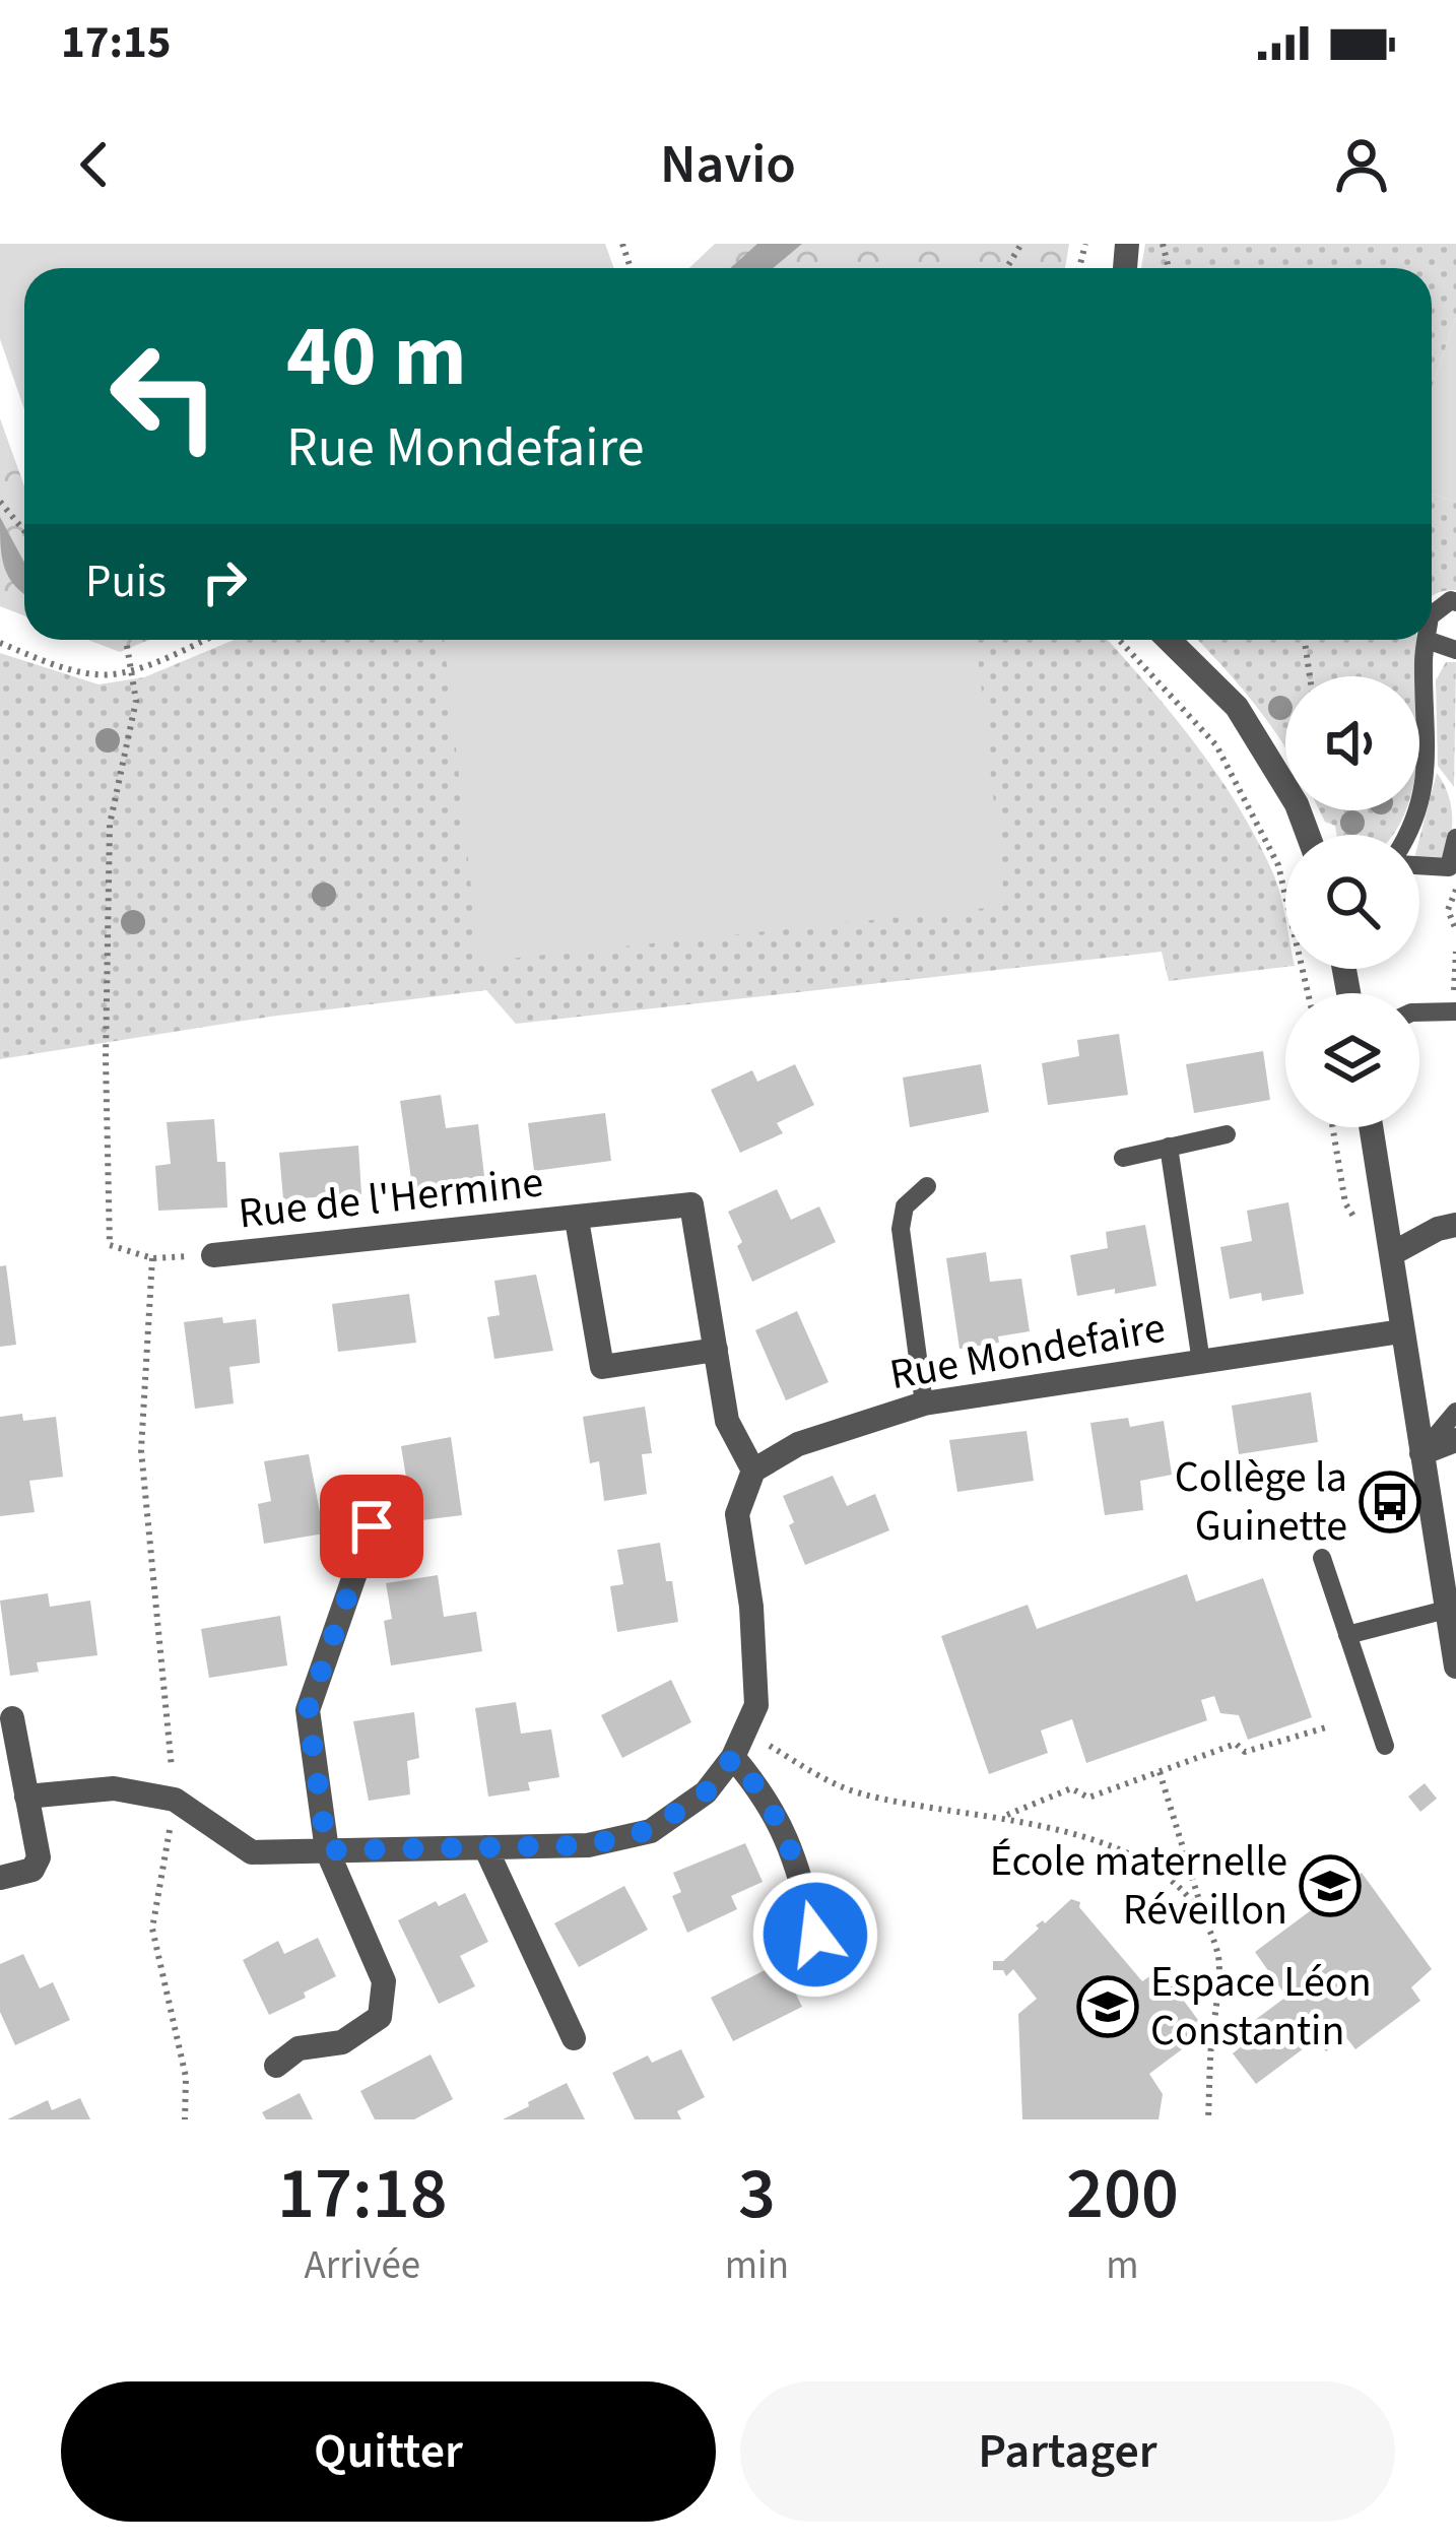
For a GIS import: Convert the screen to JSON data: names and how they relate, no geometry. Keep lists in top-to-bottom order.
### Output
{
  "streets": {
    "street": ["Rue de l'Hermine", "Rue Mondefaire"]
  },
  "crossings": [
    ["Rue de l'Hermine", "Rue Mondefaire"]
  ],
  "places": {
    "bus stop": ["Collège la Guinette"],
    "school or university": ["École maternelle Réveillon", "Espace Léon Constantin"]
  },
  "page": {
    "status": "17:15",
    "header": "Navio",
    "turn": ["40 m", "Rue Mondefaire"],
    "then": "Puis",
    "eta": [
      "17:18",
      "Arrivée",
      "3",
      "min",
      "200",
      "m"
    ],
    "buttons": ["Quitter", "Partager"]
  }
}
